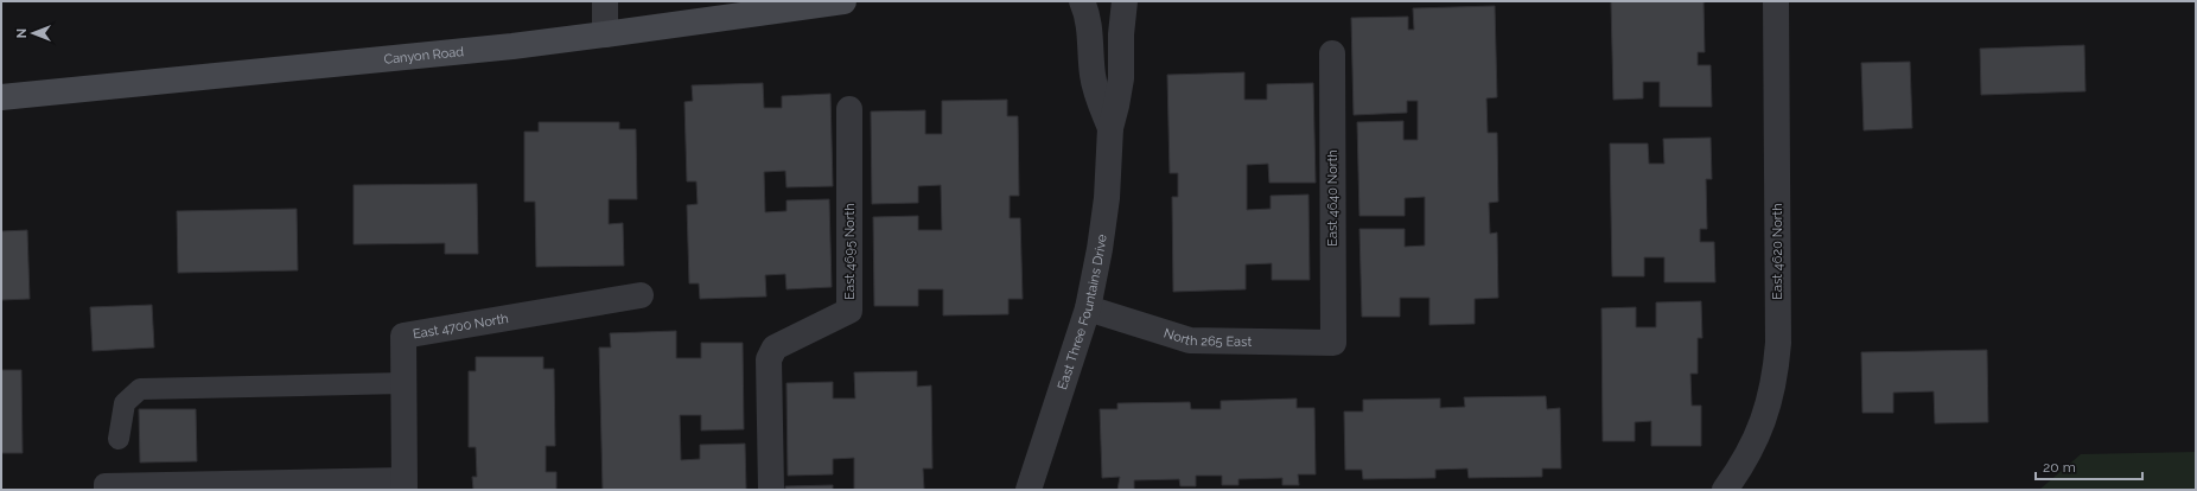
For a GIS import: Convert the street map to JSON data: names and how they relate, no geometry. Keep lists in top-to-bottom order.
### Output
{
  "streets": {
    "main road": ["Canyon Road"],
    "street": [
      "East 4640 North",
      "East 4695 North",
      "East 4620 North",
      "East Three Fountains Drive",
      "East 4700 North",
      "North 265 East"
    ]
  },
  "crossings": [
    ["East 4640 North", "North 265 East"],
    ["East Three Fountains Drive", "North 265 East"]
  ],
  "scale_bar": "20 m",
  "north": "left"
}
